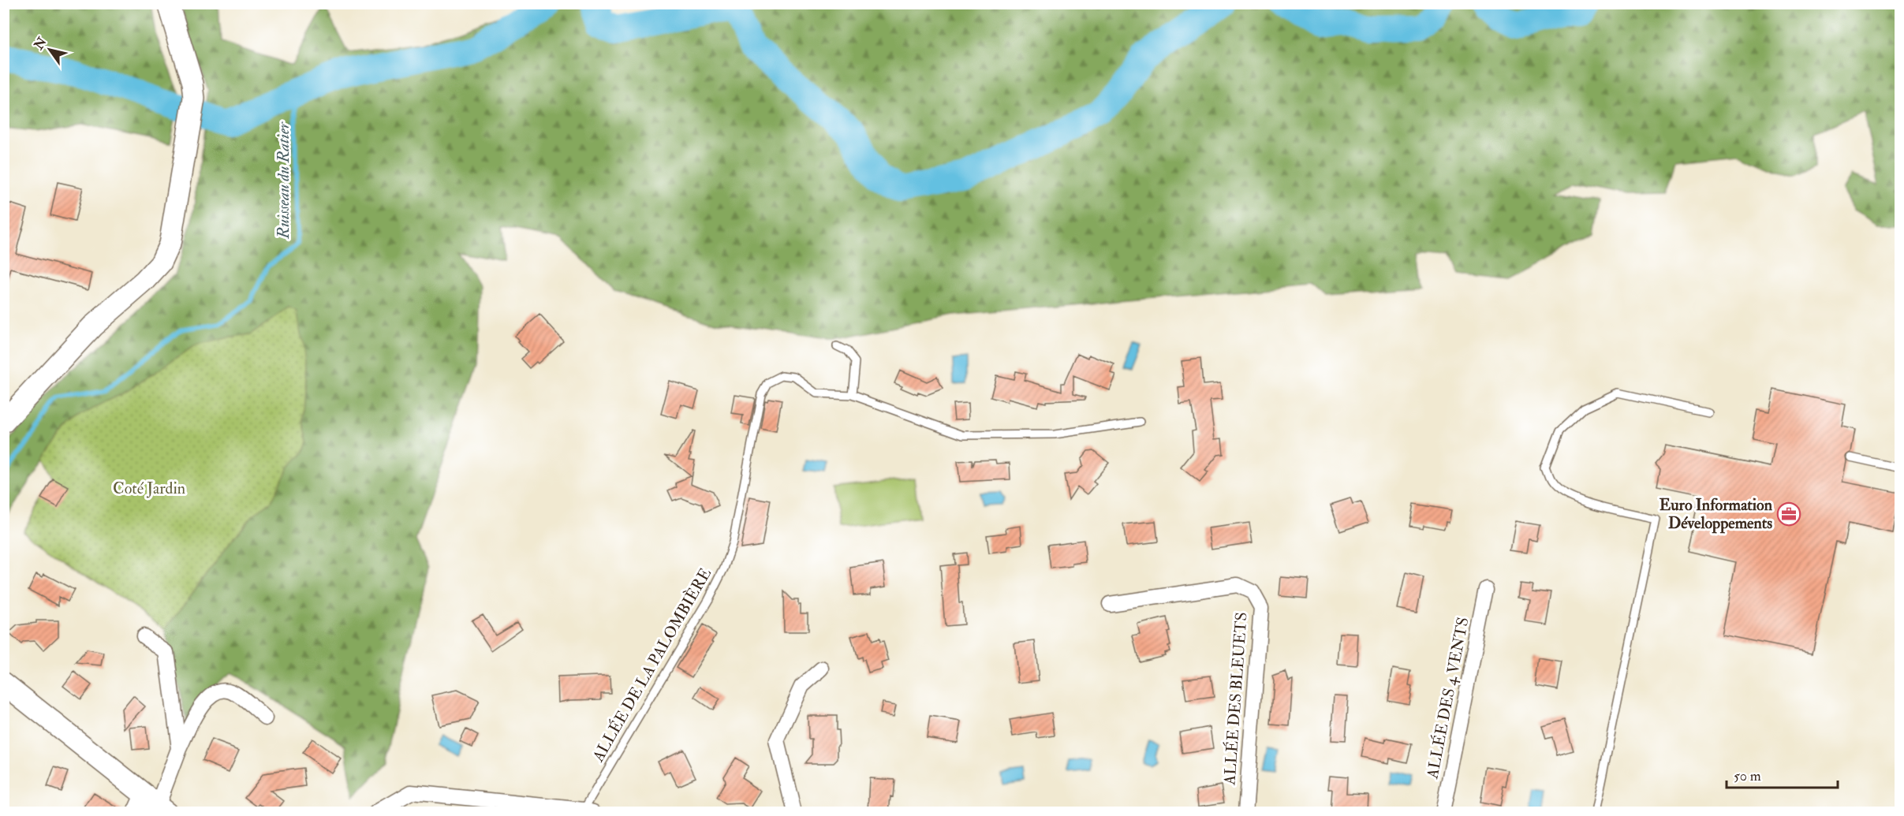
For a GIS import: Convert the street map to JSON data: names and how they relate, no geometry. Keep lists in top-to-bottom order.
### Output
{
  "streets": {
    "street": ["ALLÉE DES 4 VENTS", "ALLÉE DES BLEUETS"],
    "lane": ["ALLÉE DE LA PALOMBIÈRE"]
  },
  "water": ["Ruisseau du Ratier"],
  "parks": ["Coté Jardin"],
  "places": {
    "office": ["Euro Information Développements"]
  },
  "scale_bar": "50 m",
  "north": "top left"
}
